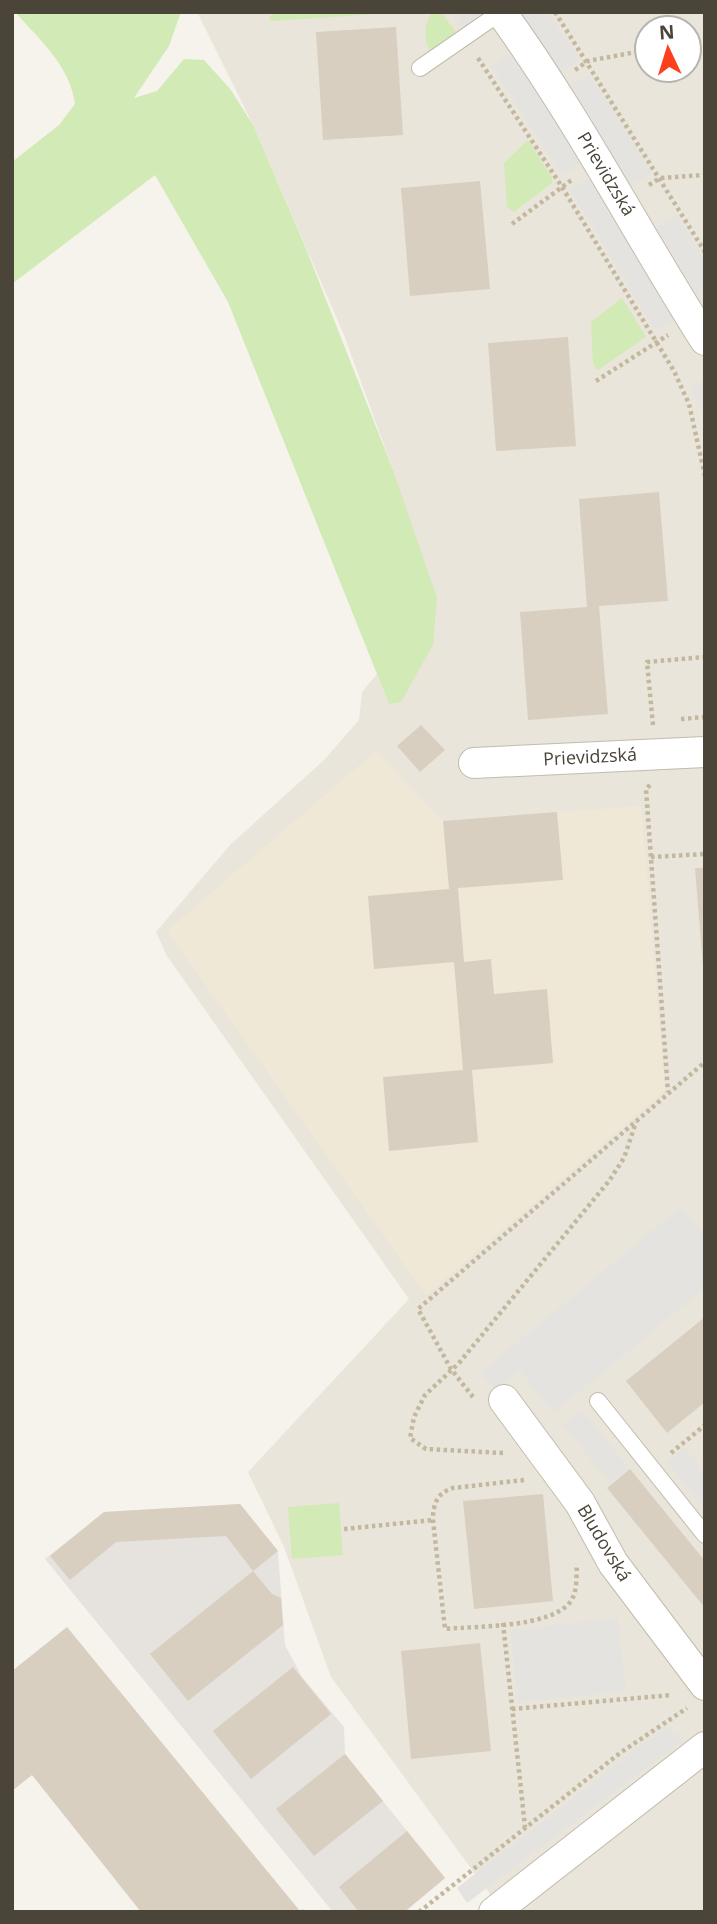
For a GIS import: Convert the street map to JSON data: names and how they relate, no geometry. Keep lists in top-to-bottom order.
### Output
{
  "streets": {
    "street": ["Prievidzská", "Bludovská"]
  },
  "north": "top"
}
